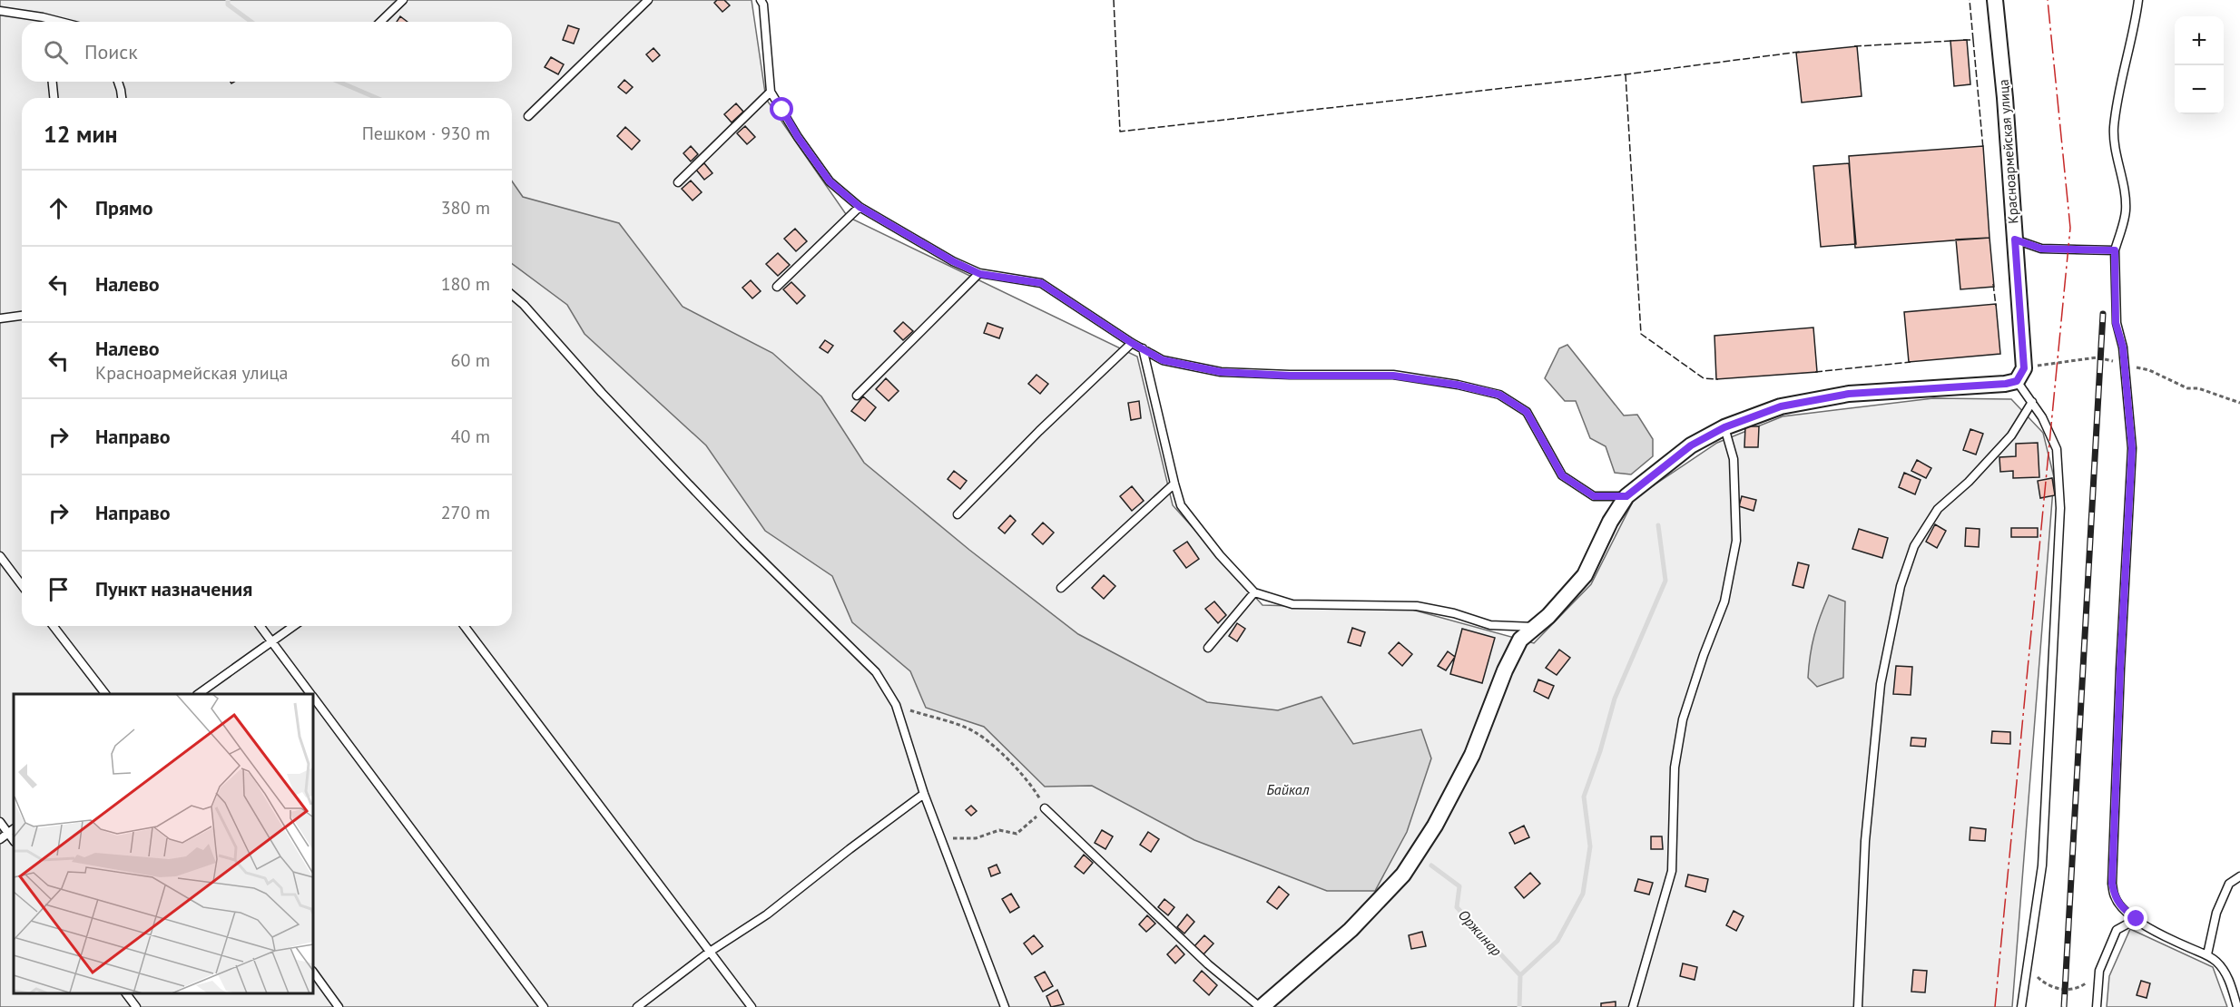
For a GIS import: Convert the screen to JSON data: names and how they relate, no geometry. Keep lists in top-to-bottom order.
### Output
{
  "streets": {
    "street": ["Красноармейская улица"]
  },
  "water": ["Байкал", "Оржинар"],
  "page": {
    "map_buttons": ["+", "−"],
    "search": "Поиск",
    "heading": ["12 мин", "Пешком · 930 m"],
    "list": [
      ["Прямо", "380 m"],
      ["Налево", "180 m"],
      ["Налево", "Красноармейская улица", "60 m"],
      ["Направо", "40 m"],
      ["Направо", "270 m"],
      "Пункт назначения"
    ]
  }
}
